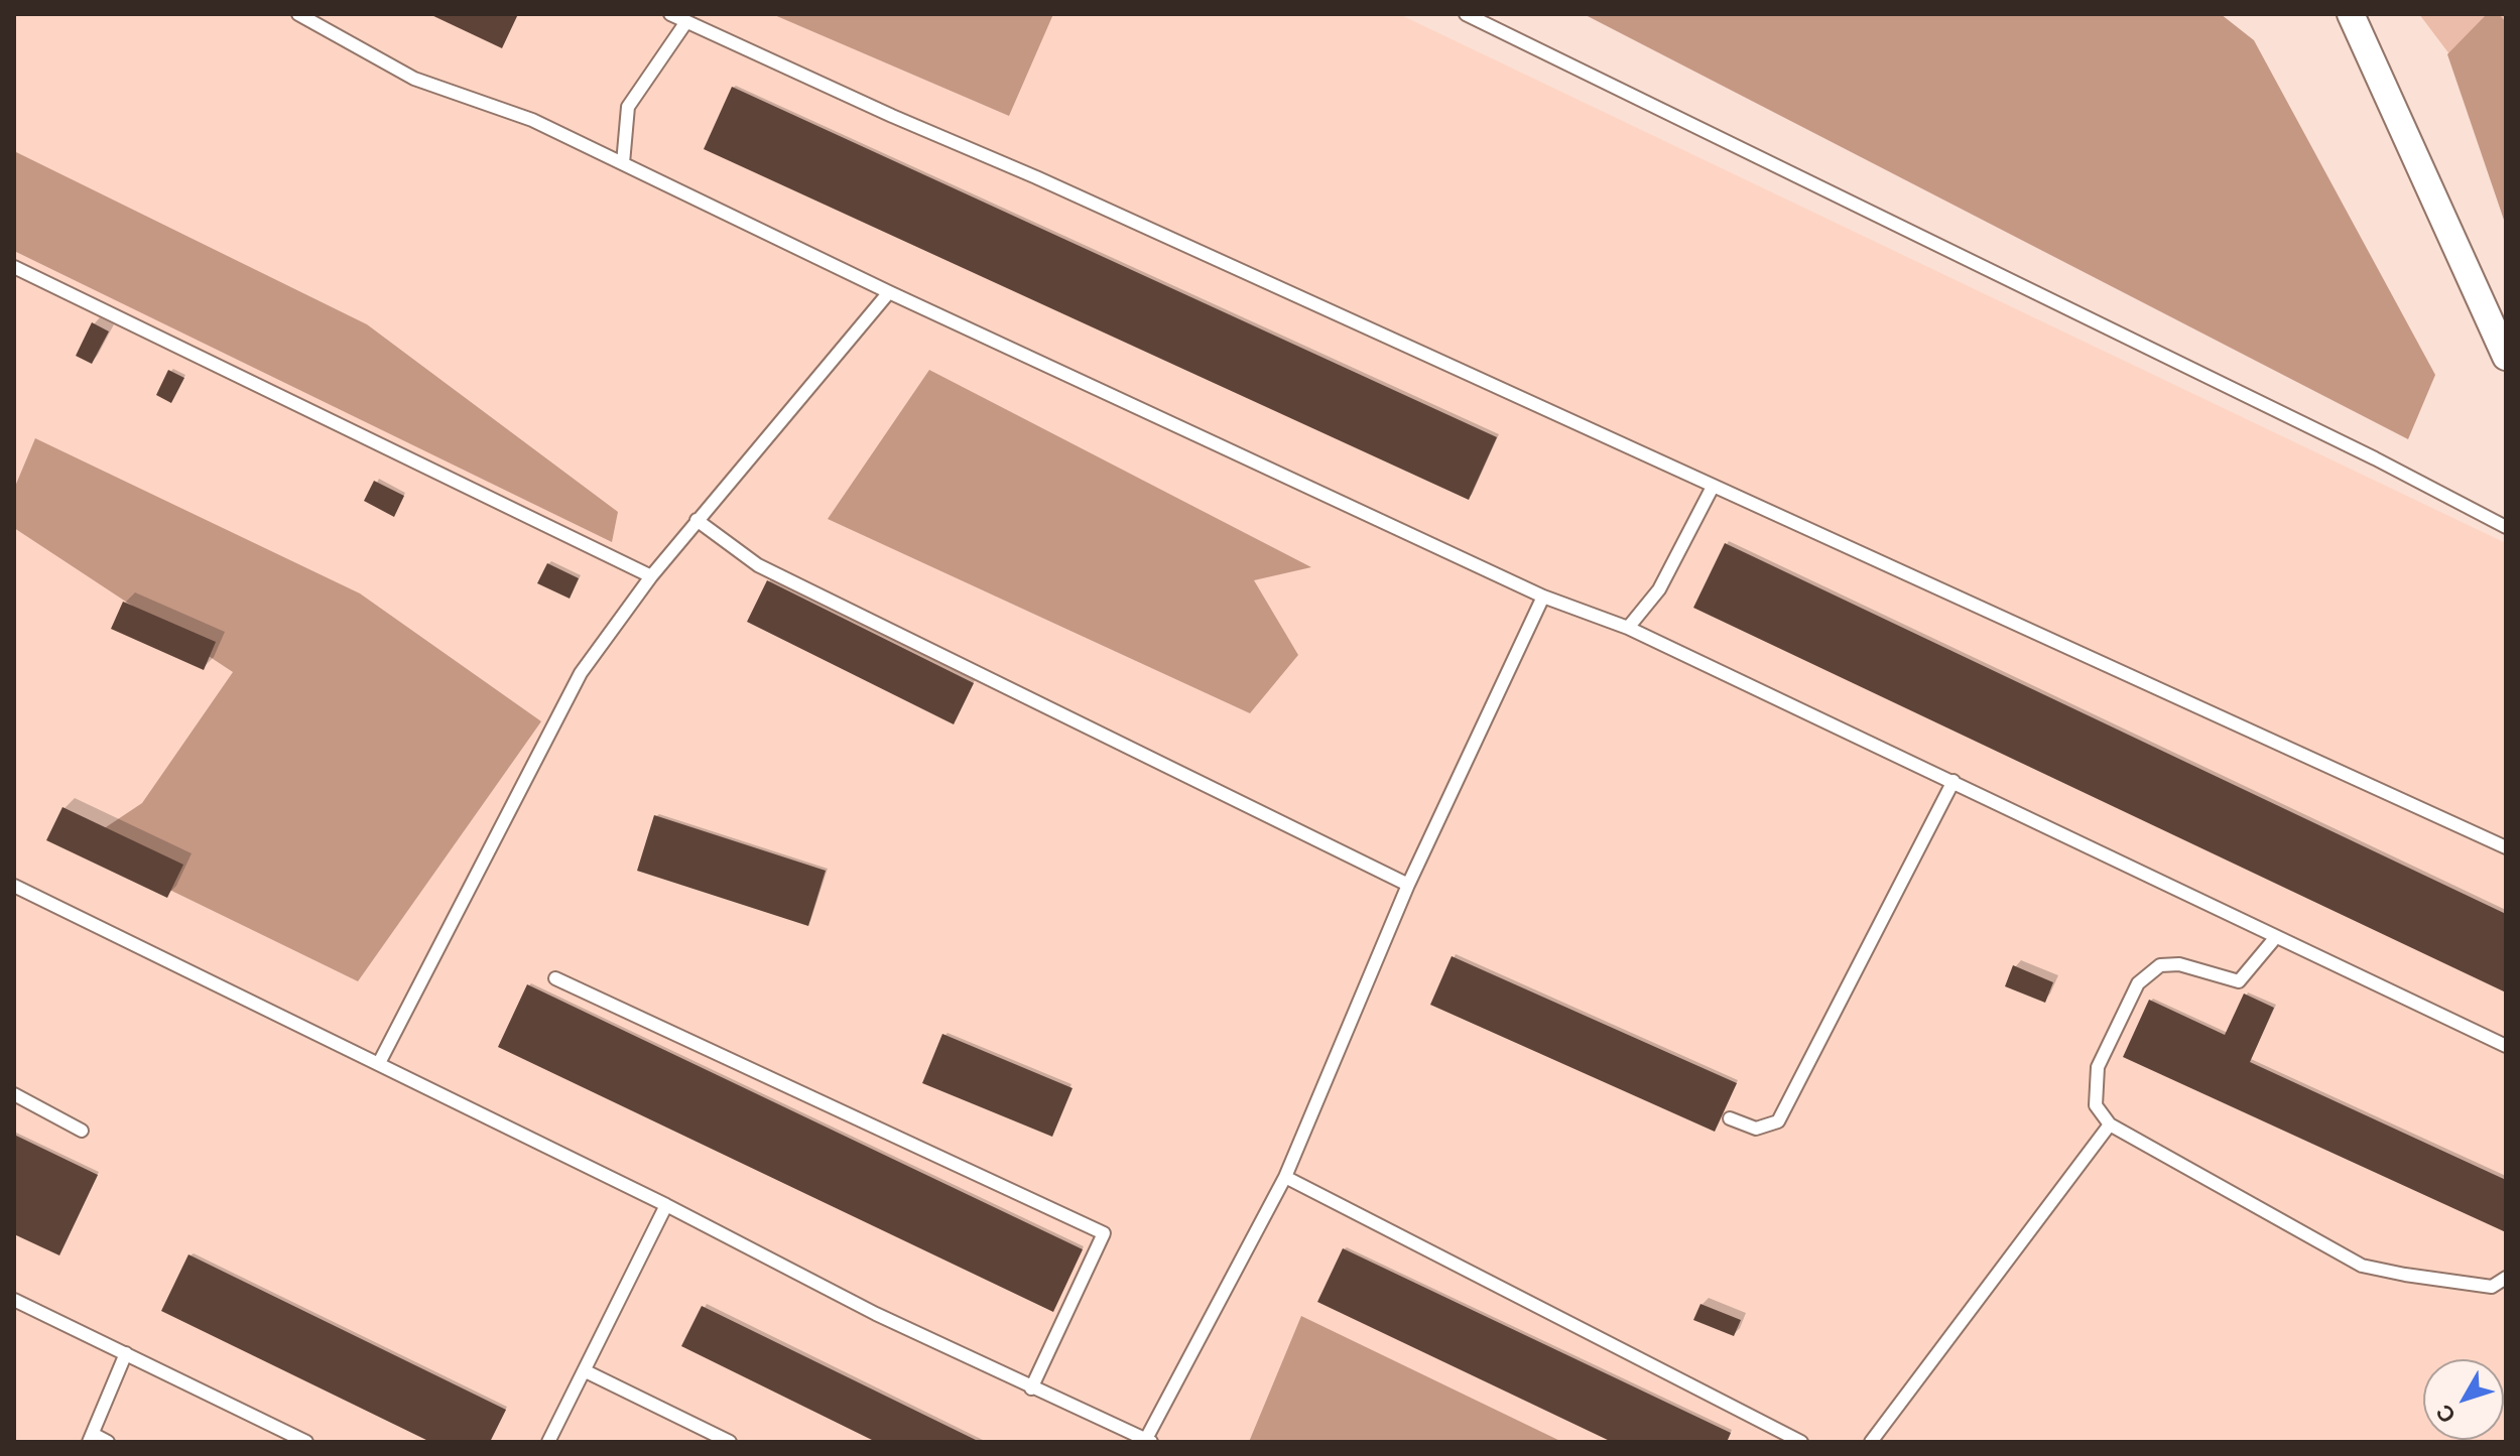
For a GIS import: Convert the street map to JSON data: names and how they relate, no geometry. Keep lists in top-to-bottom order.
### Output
{
  "north": "bottom left"
}
